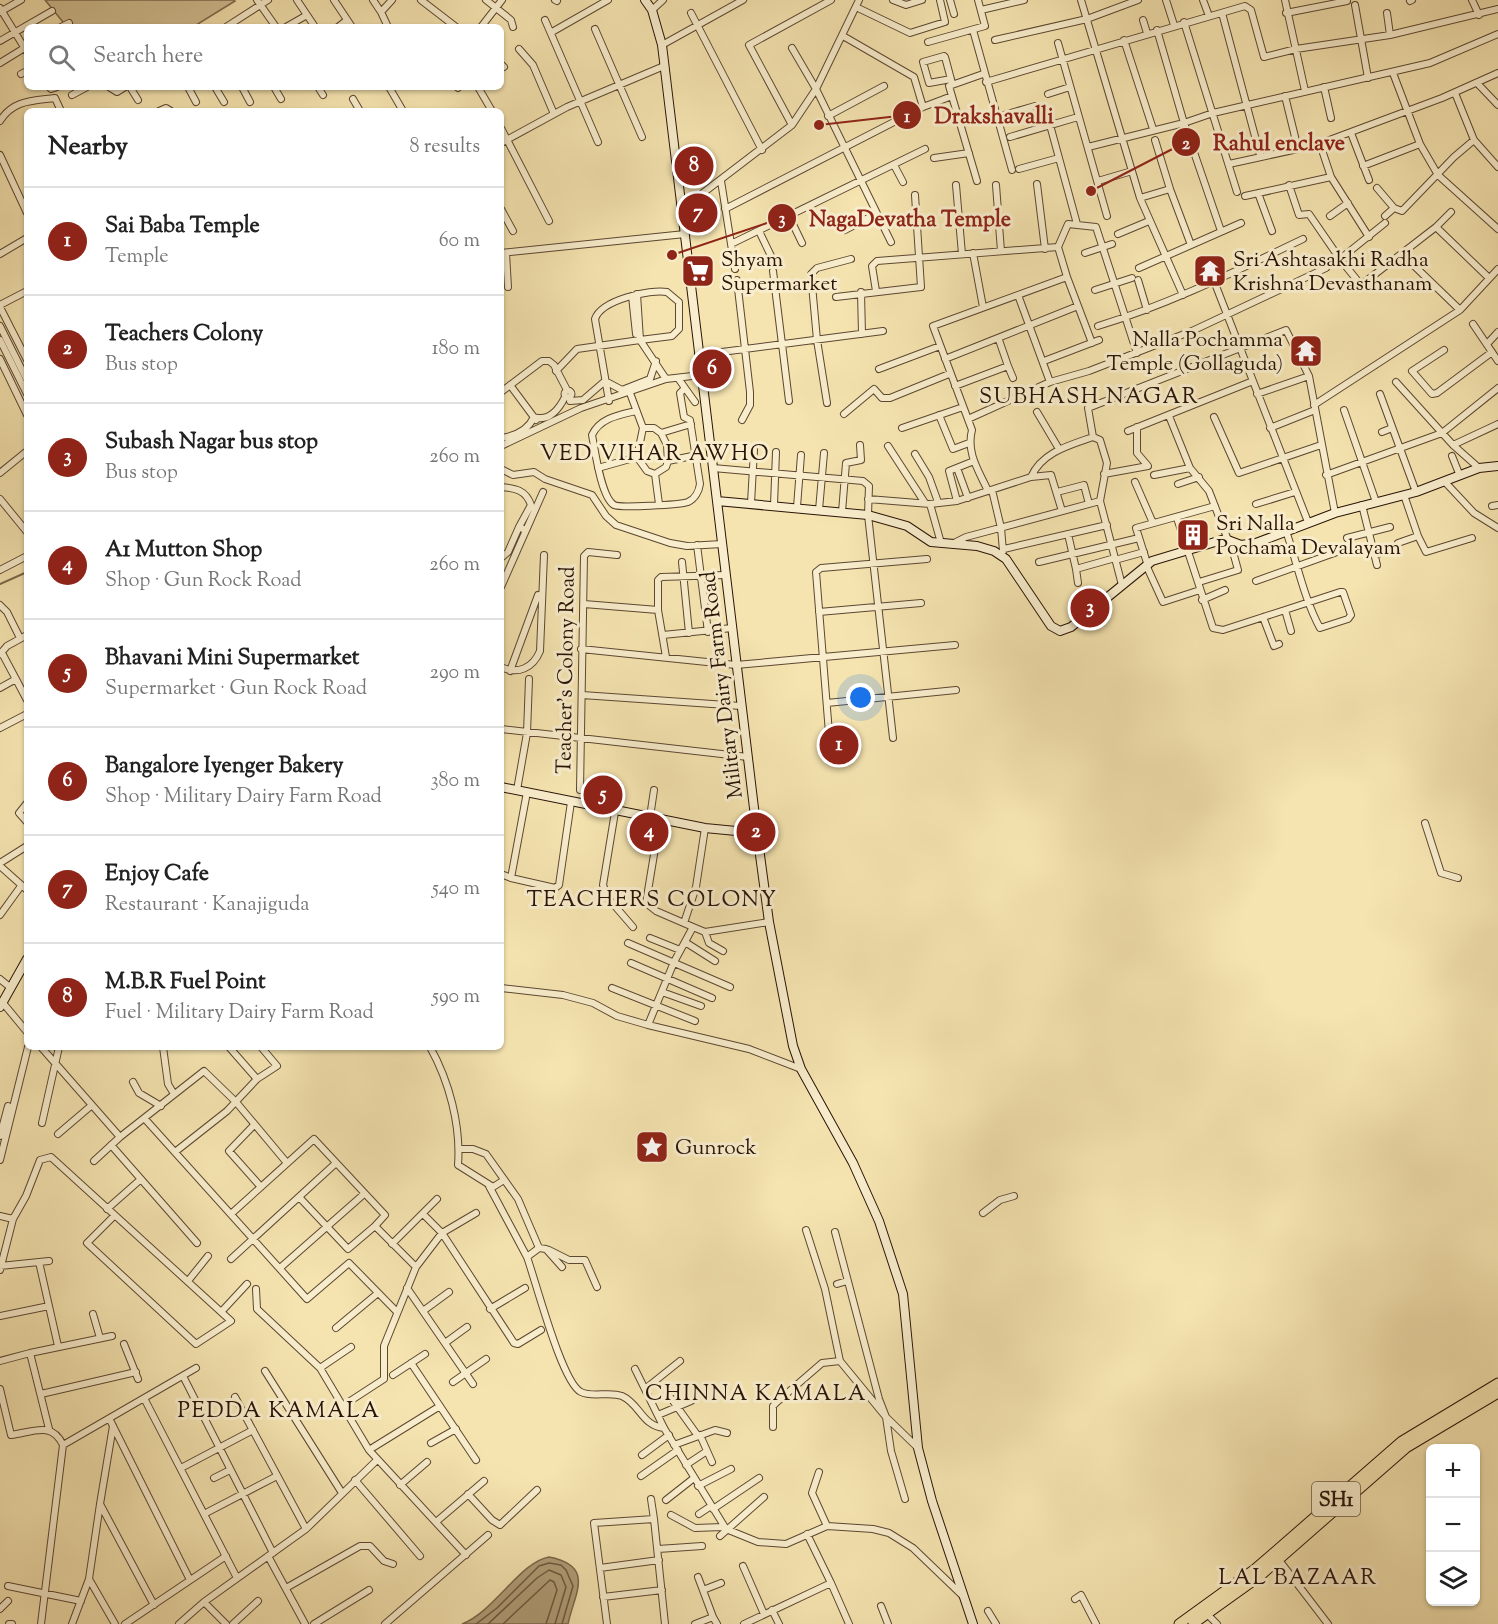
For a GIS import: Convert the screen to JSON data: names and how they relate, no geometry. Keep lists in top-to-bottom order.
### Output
{
  "streets": {
    "main road": ["Military Dairy Farm Road", "SH1"],
    "street": ["Teacher's Colony Road"]
  },
  "districts": [
    "SUBHASH NAGAR",
    "VED VIHAR AWHO",
    "TEACHERS COLONY",
    "CHINNA KAMALA",
    "PEDDA KAMALA",
    "LAL BAZAAR"
  ],
  "places": {
    "other": ["Drakshavalli", "Rahul enclave", "NagaDevatha Temple"],
    "supermarket": ["Shyam Supermarket"],
    "temple": ["Sri Ashtasakhi Radha Krishna Devasthanam", "Nalla Pochamma Temple (Gollaguda)"],
    "building": ["Sri Nalla Pochama Devalayam"],
    "place": ["Gunrock"]
  },
  "page": {
    "search": "Search here",
    "heading": ["Nearby", "8 results"],
    "pins": [
      "8",
      "7",
      "6",
      "3",
      "1",
      "5",
      "2",
      "4"
    ],
    "list": [
      {
        "mark": "1",
        "name": "Sai Baba Temple",
        "note": "Temple",
        "value": "60 m"
      },
      {
        "mark": "2",
        "name": "Teachers Colony",
        "note": "Bus stop",
        "value": "180 m"
      },
      {
        "mark": "3",
        "name": "Subash Nagar bus stop",
        "note": "Bus stop",
        "value": "260 m"
      },
      {
        "mark": "4",
        "name": "A1 Mutton Shop",
        "note": "Shop · Gun Rock Road",
        "value": "260 m"
      },
      {
        "mark": "5",
        "name": "Bhavani Mini Supermarket",
        "note": "Supermarket · Gun Rock Road",
        "value": "290 m"
      },
      {
        "mark": "6",
        "name": "Bangalore Iyenger Bakery",
        "note": "Shop · Military Dairy Farm Road",
        "value": "380 m"
      },
      {
        "mark": "7",
        "name": "Enjoy Cafe",
        "note": "Restaurant · Kanajiguda",
        "value": "540 m"
      },
      {
        "mark": "8",
        "name": "M.B.R Fuel Point",
        "note": "Fuel · Military Dairy Farm Road",
        "value": "590 m"
      }
    ],
    "map_buttons": ["+", "−"]
  }
}
